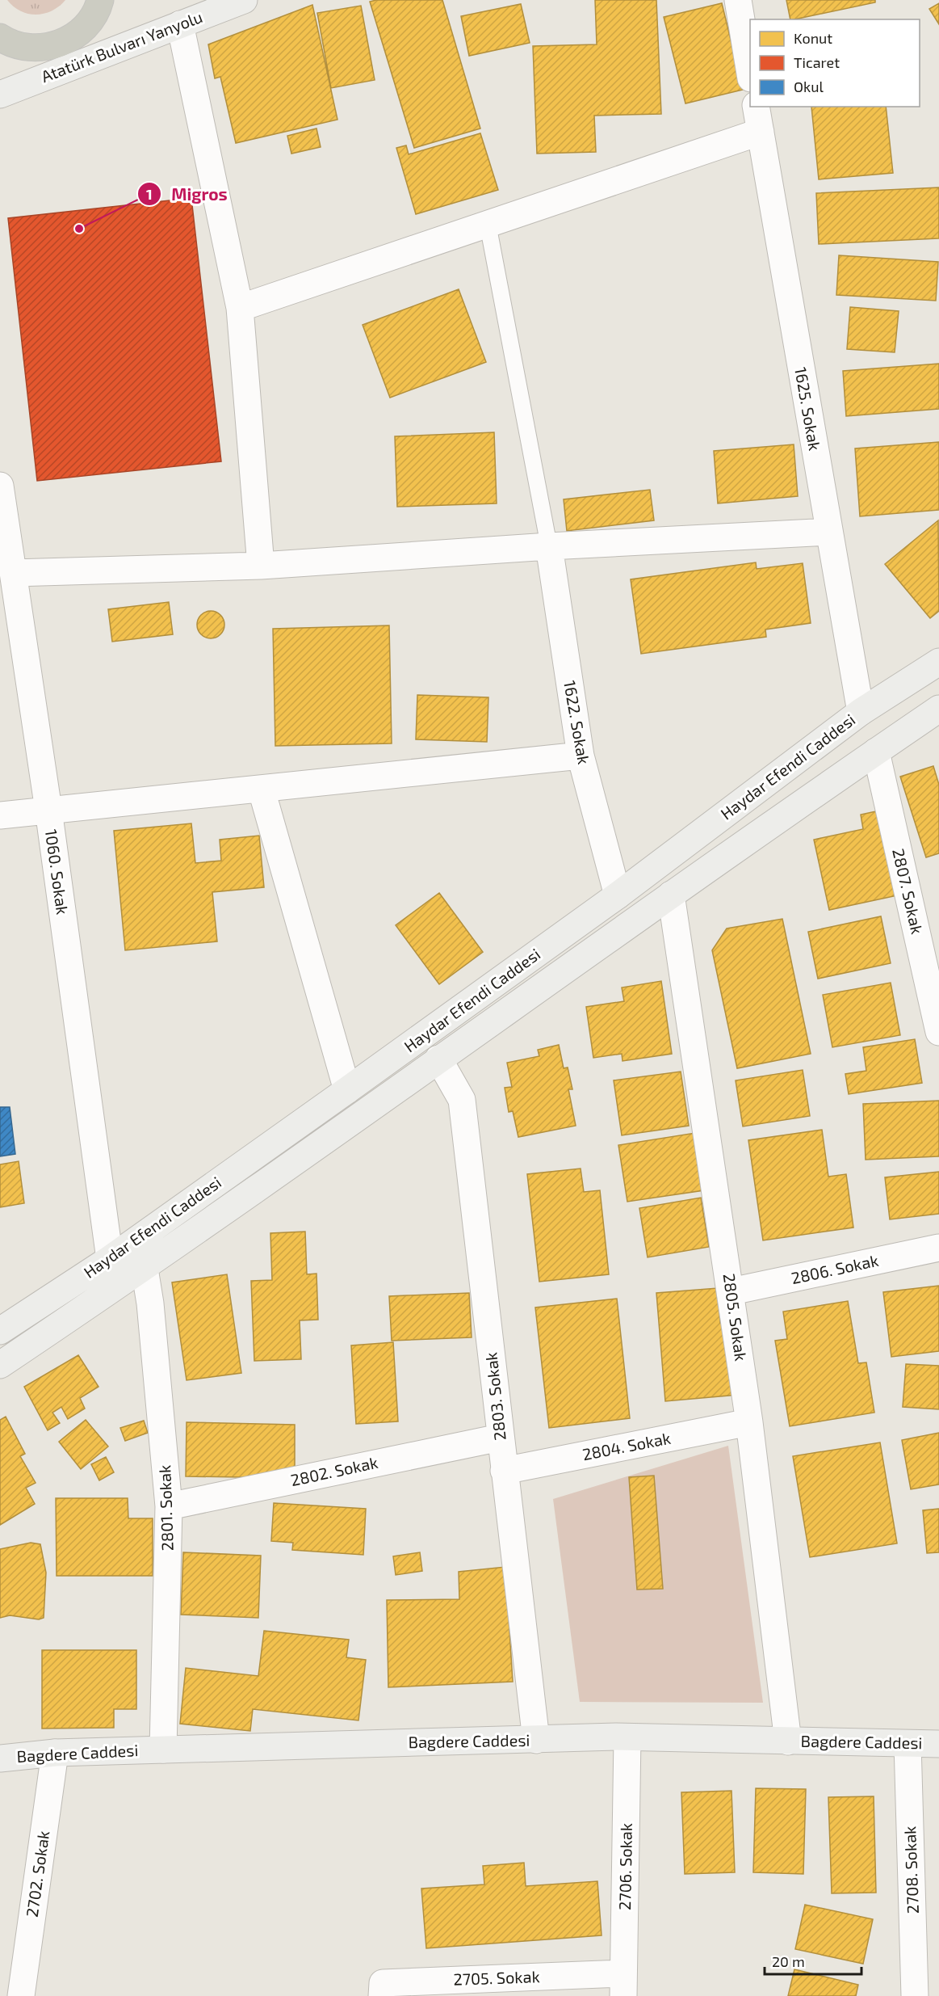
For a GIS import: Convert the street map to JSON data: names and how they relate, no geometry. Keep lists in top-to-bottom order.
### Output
{
  "streets": {
    "main road": ["Atatürk Bulvarı Yanyolu", "Haydar Efendi Caddesi", "Bagdere Caddesi"],
    "street": [
      "1625. Sokak",
      "1622. Sokak",
      "1060. Sokak",
      "2807. Sokak",
      "2806. Sokak",
      "2805. Sokak",
      "2803. Sokak",
      "2804. Sokak",
      "2802. Sokak",
      "2801. Sokak",
      "2706. Sokak",
      "2708. Sokak",
      "2702. Sokak",
      "2705. Sokak"
    ]
  },
  "crossings": [
    ["1625. Sokak", "Haydar Efendi Caddesi"],
    ["1622. Sokak", "Haydar Efendi Caddesi"],
    ["Haydar Efendi Caddesi", "1060. Sokak"],
    ["Haydar Efendi Caddesi", "2807. Sokak"],
    ["Haydar Efendi Caddesi", "2805. Sokak"],
    ["Haydar Efendi Caddesi", "2803. Sokak"],
    ["Haydar Efendi Caddesi", "2801. Sokak"],
    ["2806. Sokak", "2805. Sokak"],
    ["2805. Sokak", "2804. Sokak"],
    ["2805. Sokak", "Bagdere Caddesi"],
    ["2803. Sokak", "2804. Sokak"],
    ["2803. Sokak", "2802. Sokak"],
    ["2803. Sokak", "Bagdere Caddesi"],
    ["2802. Sokak", "2801. Sokak"],
    ["2801. Sokak", "Bagdere Caddesi"],
    ["Bagdere Caddesi", "2706. Sokak"],
    ["Bagdere Caddesi", "2708. Sokak"],
    ["Bagdere Caddesi", "2702. Sokak"],
    ["2706. Sokak", "2705. Sokak"]
  ],
  "places": ["Migros"],
  "legend": ["Konut", "Ticaret", "Okul"],
  "scale_bar": "20 m"
}
